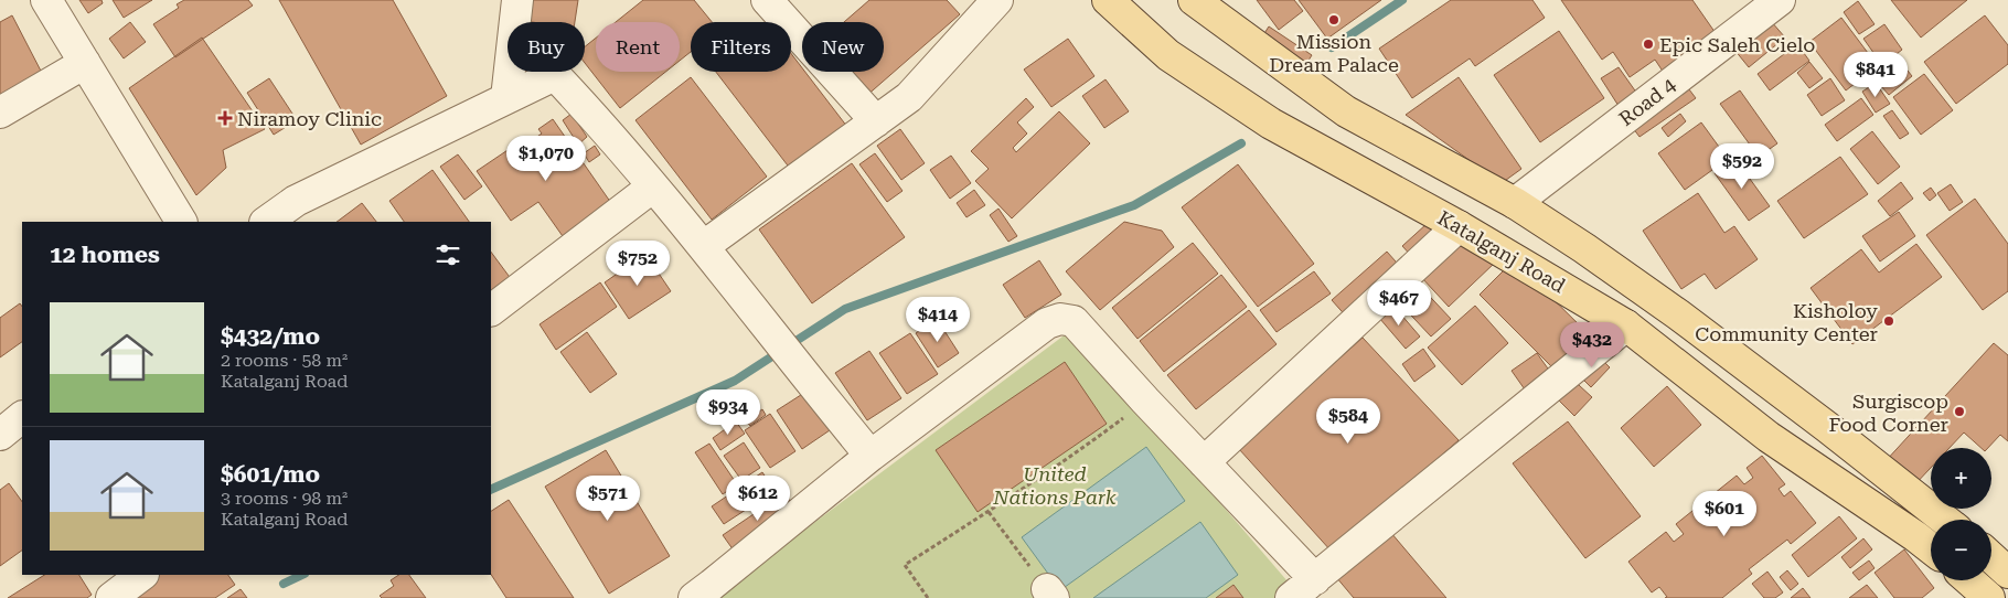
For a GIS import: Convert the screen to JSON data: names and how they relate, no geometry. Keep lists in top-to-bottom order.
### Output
{
  "streets": {
    "main road": ["Katalganj Road"],
    "street": ["Road 4"]
  },
  "parks": ["United Nations Park"],
  "places": {
    "other": [
      "Mission Dream Palace",
      "Epic Saleh Cielo",
      "Kisholoy Community Center",
      "Surgiscop Food Corner"
    ],
    "health": ["Niramoy Clinic"]
  },
  "page": {
    "chip": [
      "Buy",
      "Rent",
      "Filters",
      "New"
    ],
    "price": [
      "$841",
      "$1,070",
      "$592",
      "$752",
      "$467",
      "$414",
      "$432",
      "$934",
      "$584",
      "$571",
      "$612",
      "$601"
    ],
    "heading": "12 homes",
    "list": [
      {
        "name": "$432/mo",
        "note": "2 rooms · 58 m² · Katalganj Road"
      },
      {
        "name": "$601/mo",
        "note": "3 rooms · 98 m² · Katalganj Road"
      }
    ],
    "map_buttons": ["+", "−"]
  }
}
